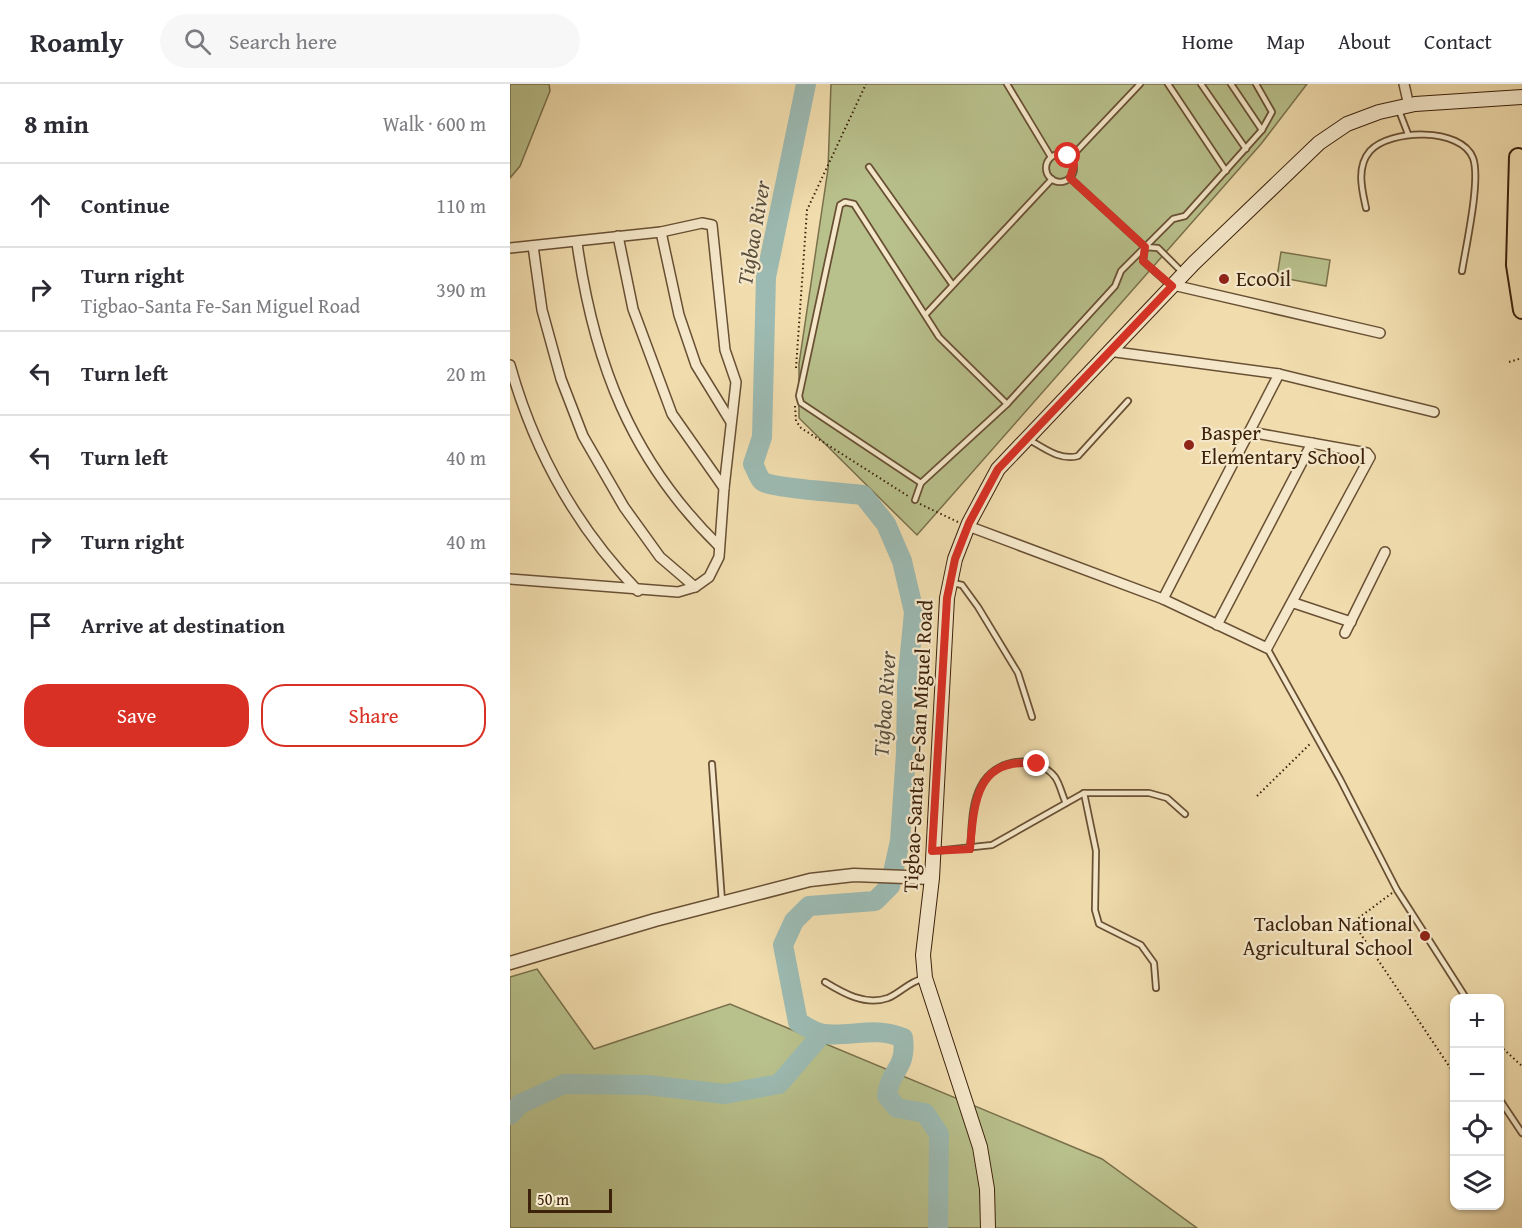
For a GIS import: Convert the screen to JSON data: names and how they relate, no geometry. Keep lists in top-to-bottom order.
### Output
{
  "streets": {
    "main road": ["Tigbao-Santa Fe-San Miguel Road"]
  },
  "water": ["Tigbao River"],
  "places": ["EcoOil", "Basper Elementary School", "Tacloban National Agricultural School"],
  "scale_bar": "50 m",
  "page": {
    "header": "Roamly",
    "search": "Search here",
    "nav": [
      "Home",
      "Map",
      "About",
      "Contact"
    ],
    "heading": ["8 min", "Walk · 600 m"],
    "list": [
      ["Continue", "110 m"],
      ["Turn right", "Tigbao-Santa Fe-San Miguel Road", "390 m"],
      ["Turn left", "20 m"],
      ["Turn left", "40 m"],
      ["Turn right", "40 m"],
      "Arrive at destination"
    ],
    "buttons": ["Save", "Share"],
    "map_buttons": ["+", "−"],
    "scale": "50 m"
  }
}
